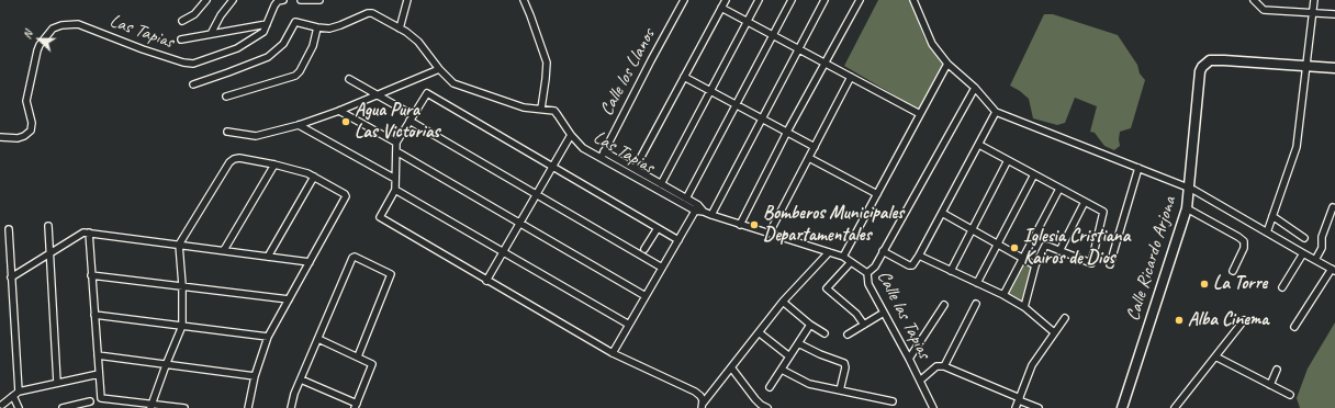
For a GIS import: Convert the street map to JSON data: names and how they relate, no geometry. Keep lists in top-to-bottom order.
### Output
{
  "streets": {
    "street": [
      "Las Tapias",
      "Calle los Llanos",
      "Calle Ricardo Arjona",
      "Calle las Tapias"
    ]
  },
  "crossings": [
    ["Las Tapias", "Calle los Llanos"],
    ["Las Tapias", "Calle las Tapias"]
  ],
  "places": [
    "Agua Pura Las Victorias",
    "Bomberos Municipales Departamentales",
    "Iglesia Cristiana Kairos de Dios",
    "La Torre",
    "Alba Cinema"
  ],
  "north": "left"
}
